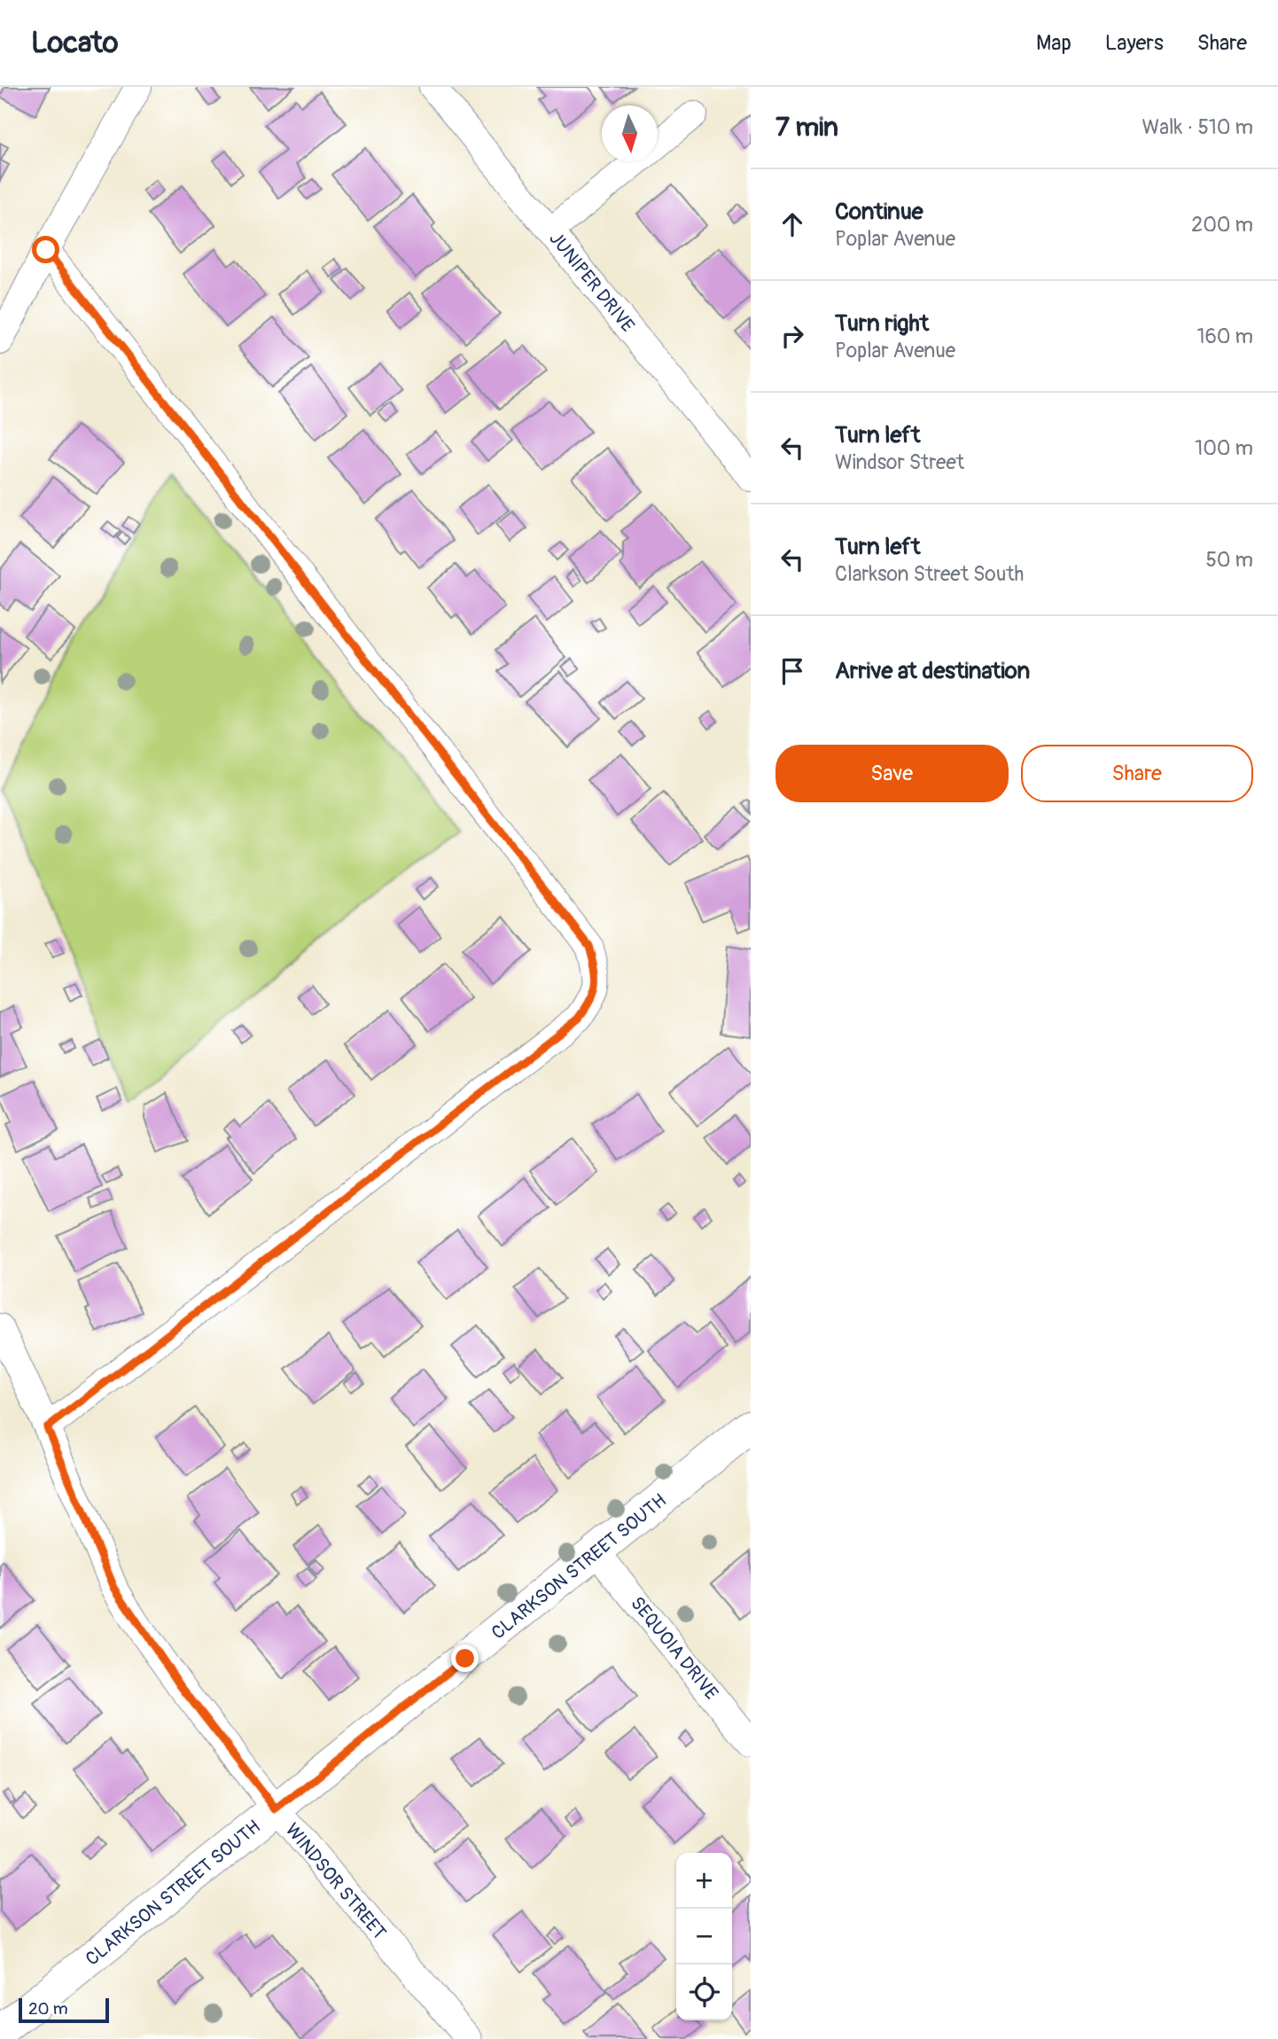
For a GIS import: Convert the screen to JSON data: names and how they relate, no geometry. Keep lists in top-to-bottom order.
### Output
{
  "streets": {
    "street": [
      "JUNIPER DRIVE",
      "CLARKSON STREET SOUTH",
      "SEQUOIA DRIVE",
      "WINDSOR STREET"
    ]
  },
  "crossings": [
    ["CLARKSON STREET SOUTH", "SEQUOIA DRIVE"],
    ["CLARKSON STREET SOUTH", "WINDSOR STREET"]
  ],
  "scale_bar": "20 m",
  "north": "bottom",
  "page": {
    "header": "Locato",
    "nav": ["Map", "Layers", "Share"],
    "heading": ["7 min", "Walk · 510 m"],
    "list": [
      ["Continue", "Poplar Avenue", "200 m"],
      ["Turn right", "Poplar Avenue", "160 m"],
      ["Turn left", "Windsor Street", "100 m"],
      ["Turn left", "Clarkson Street South", "50 m"],
      "Arrive at destination"
    ],
    "buttons": ["Save", "Share"],
    "map_buttons": ["+", "−"],
    "scale": "20 m"
  }
}
